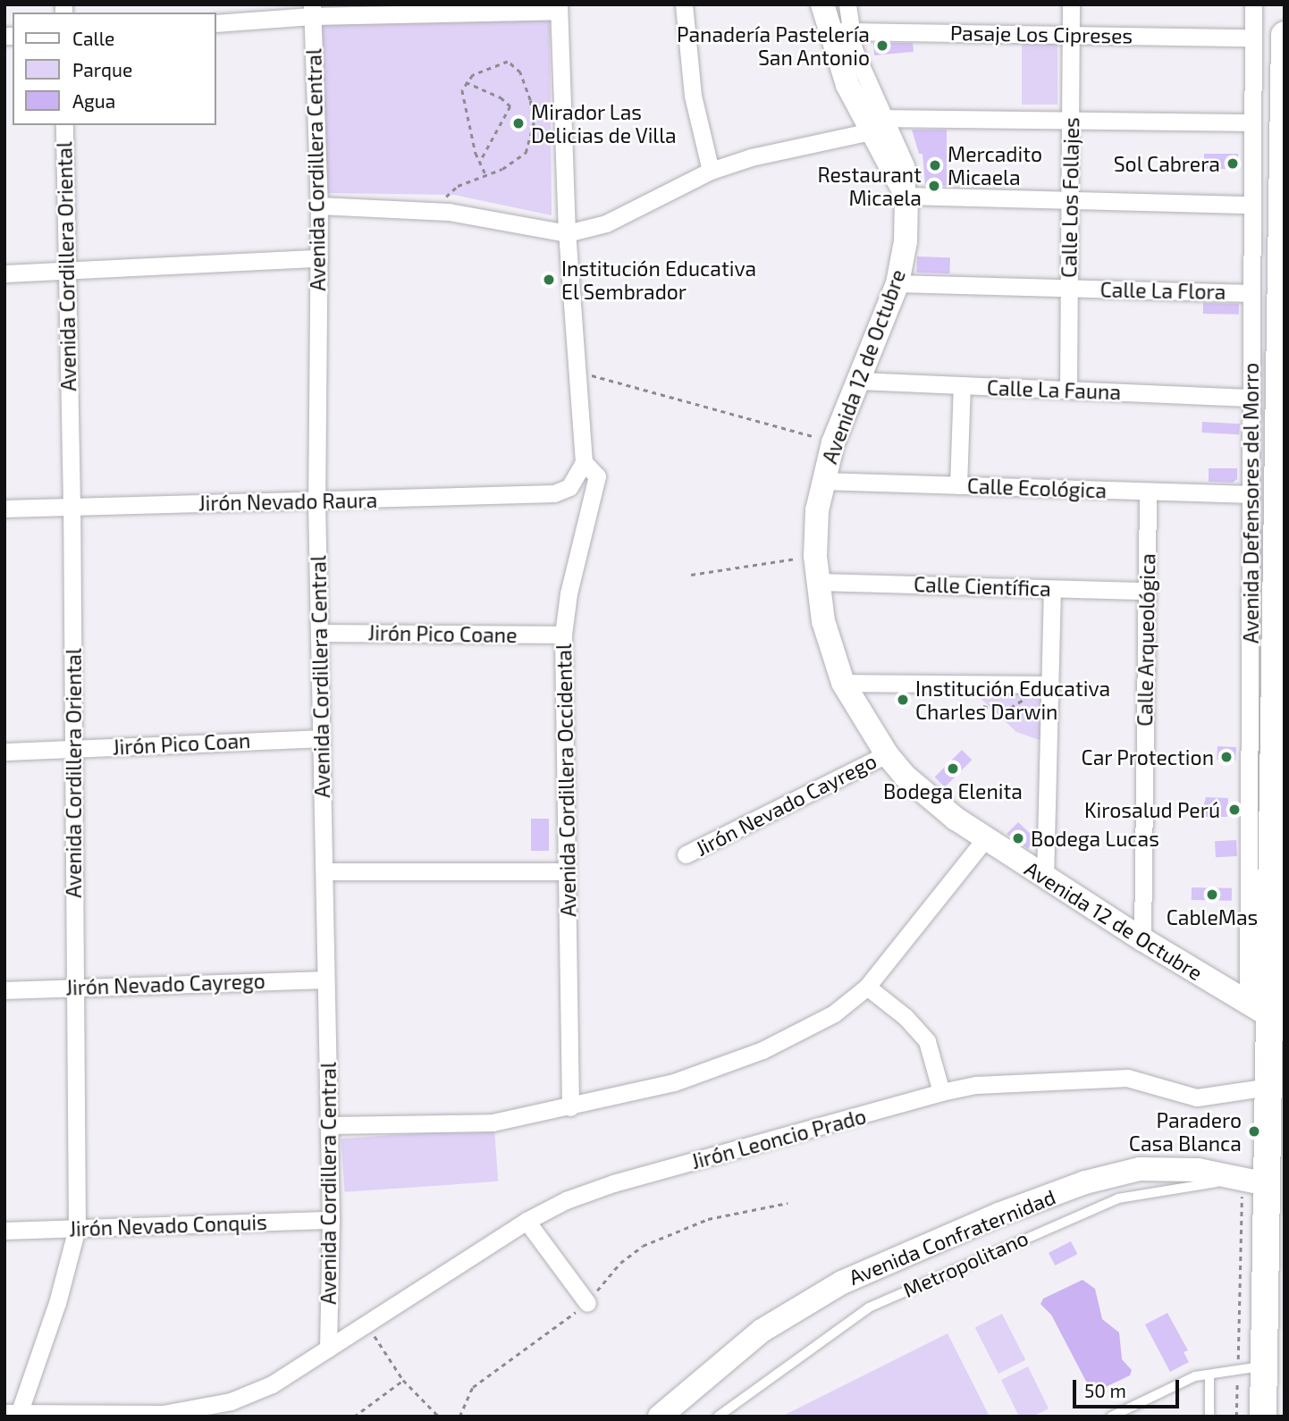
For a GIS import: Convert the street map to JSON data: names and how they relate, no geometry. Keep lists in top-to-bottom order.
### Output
{
  "streets": {
    "street": [
      "Pasaje Los Cipreses",
      "Avenida Cordillera Central",
      "Calle Los Follajes",
      "Avenida Cordillera Oriental",
      "Calle La Flora",
      "Avenida 12 de Octubre",
      "Calle La Fauna",
      "Calle Ecológica",
      "Jirón Nevado Raura",
      "Avenida Defensores del Morro",
      "Calle Científica",
      "Jirón Pico Coane",
      "Calle Arqueológica",
      "Jirón Pico Coan",
      "Avenida Cordillera Occidental",
      "Jirón Nevado Cayrego",
      "Jirón Leoncio Prado",
      "Jirón Nevado Conquis",
      "Avenida Confraternidad"
    ],
    "lane": ["Metropolitano"]
  },
  "crossings": [
    ["Pasaje Los Cipreses", "Calle Los Follajes"],
    ["Pasaje Los Cipreses", "Avenida Defensores del Morro"],
    ["Avenida Cordillera Central", "Jirón Nevado Raura"],
    ["Avenida Cordillera Central", "Jirón Pico Coane"],
    ["Avenida Cordillera Central", "Jirón Pico Coan"],
    ["Avenida Cordillera Central", "Jirón Nevado Cayrego"],
    ["Avenida Cordillera Central", "Jirón Leoncio Prado"],
    ["Avenida Cordillera Central", "Jirón Nevado Conquis"],
    ["Calle Los Follajes", "Calle La Flora"],
    ["Calle Los Follajes", "Calle La Fauna"],
    ["Avenida Cordillera Oriental", "Jirón Nevado Raura"],
    ["Avenida Cordillera Oriental", "Jirón Pico Coan"],
    ["Avenida Cordillera Oriental", "Jirón Nevado Cayrego"],
    ["Avenida Cordillera Oriental", "Jirón Leoncio Prado"],
    ["Avenida Cordillera Oriental", "Jirón Nevado Conquis"],
    ["Calle La Flora", "Avenida 12 de Octubre"],
    ["Calle La Flora", "Avenida Defensores del Morro"],
    ["Avenida 12 de Octubre", "Calle La Fauna"],
    ["Avenida 12 de Octubre", "Calle Ecológica"],
    ["Avenida 12 de Octubre", "Avenida Defensores del Morro"],
    ["Avenida 12 de Octubre", "Calle Científica"],
    ["Avenida 12 de Octubre", "Calle Arqueológica"],
    ["Avenida 12 de Octubre", "Jirón Nevado Cayrego"],
    ["Calle La Fauna", "Avenida Defensores del Morro"],
    ["Calle Ecológica", "Avenida Defensores del Morro"],
    ["Calle Ecológica", "Calle Arqueológica"],
    ["Jirón Nevado Raura", "Avenida Cordillera Occidental"],
    ["Calle Científica", "Calle Arqueológica"],
    ["Jirón Pico Coane", "Avenida Cordillera Occidental"],
    ["Avenida Confraternidad", "Metropolitano"]
  ],
  "places": [
    "Panadería Pastelería San Antonio",
    "Mirador Las Delicias de Villa",
    "Sol Cabrera",
    "Mercadito Micaela",
    "Restaurant Micaela",
    "Institución Educativa El Sembrador",
    "Institución Educativa Charles Darwin",
    "Car Protection",
    "Bodega Elenita",
    "Kirosalud Perú",
    "Bodega Lucas",
    "CableMas",
    "Paradero Casa Blanca"
  ],
  "legend": ["Calle", "Parque", "Agua"],
  "scale_bar": "50 m"
}
